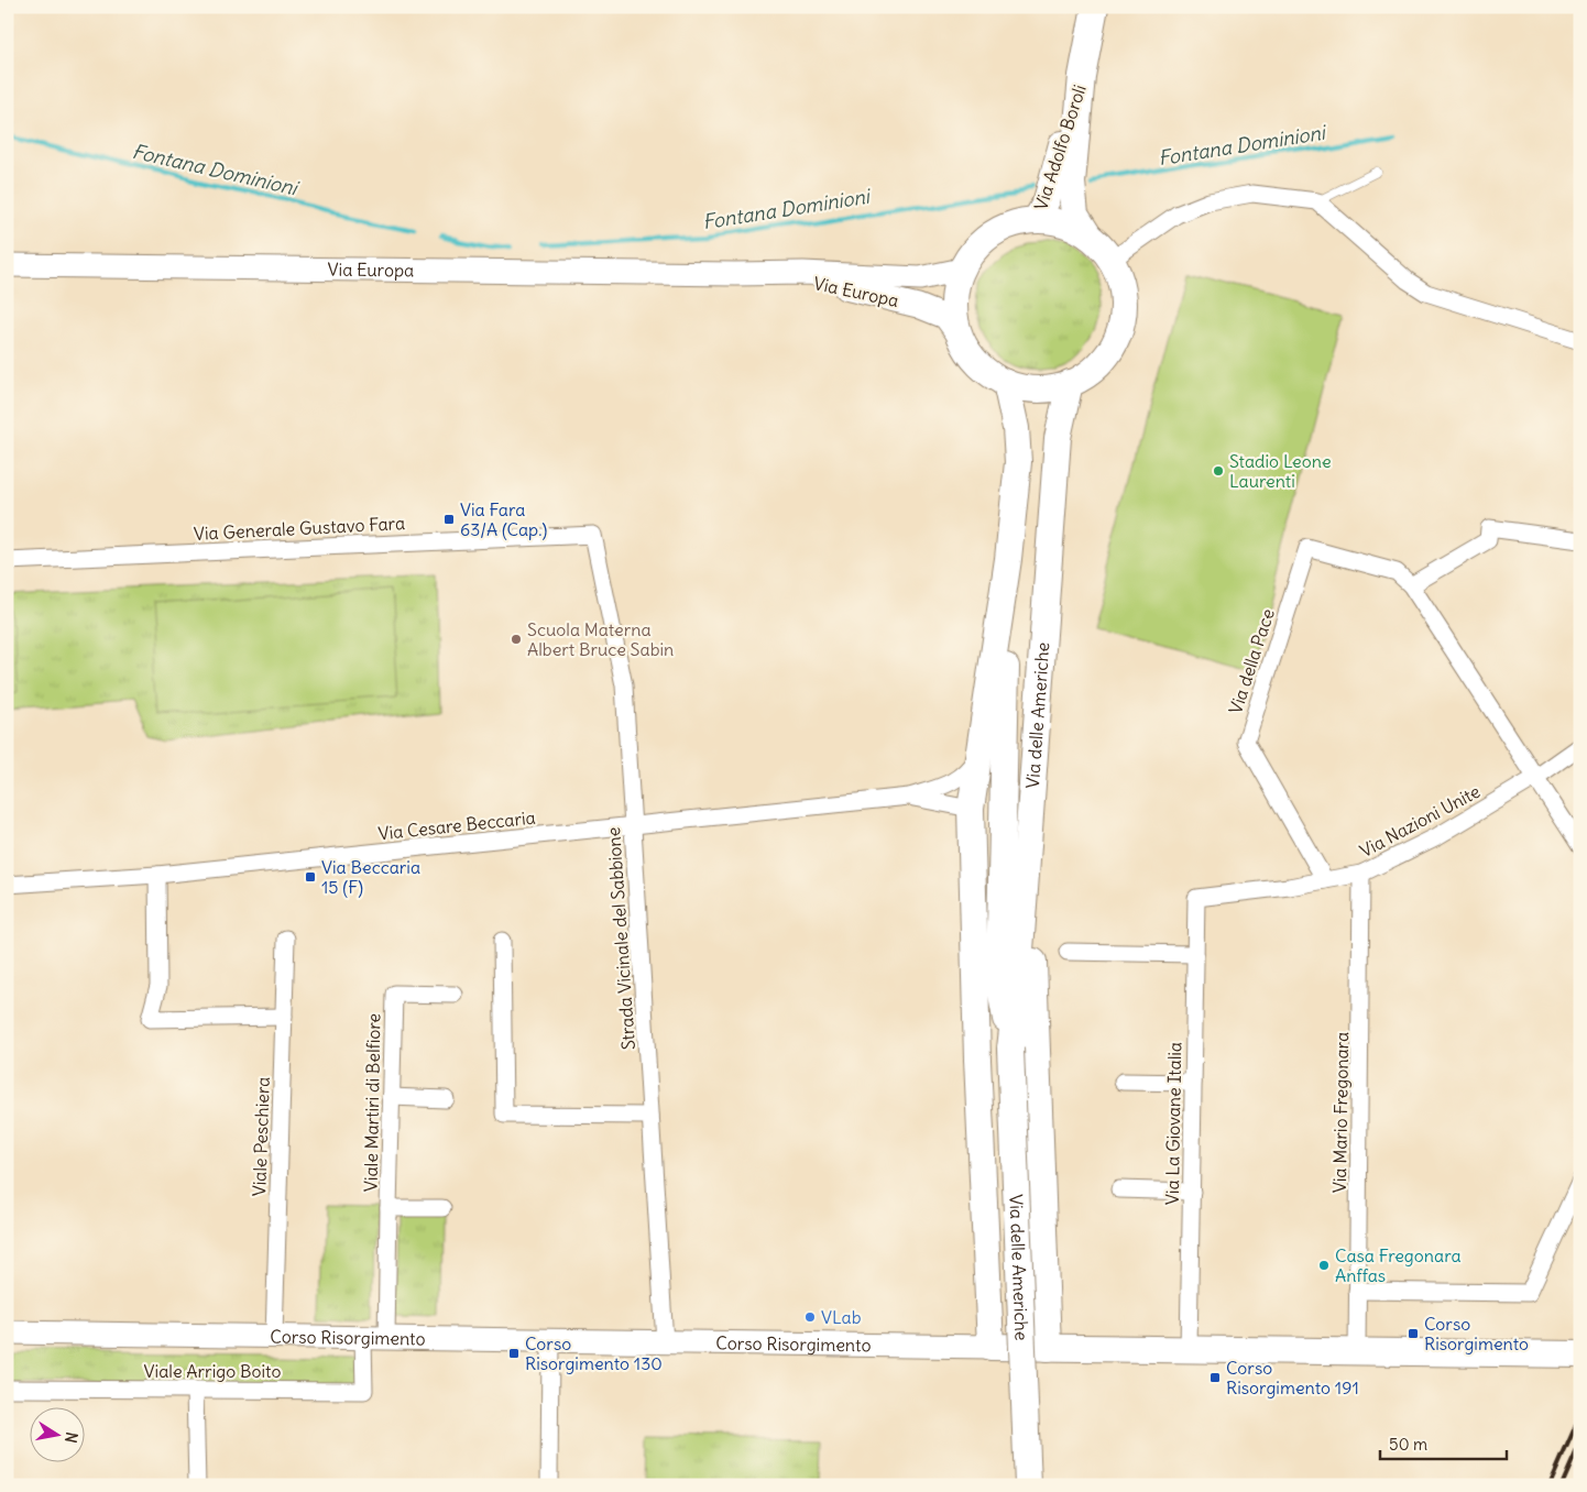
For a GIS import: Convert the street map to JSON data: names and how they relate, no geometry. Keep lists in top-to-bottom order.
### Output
{
  "streets": {
    "main road": [
      "Via Adolfo Boroli",
      "Via Europa",
      "Via delle Americhe",
      "Corso Risorgimento"
    ],
    "street": [
      "Via Generale Gustavo Fara",
      "Via della Pace",
      "Via Nazioni Unite",
      "Via Cesare Beccaria",
      "Strada Vicinale del Sabbione",
      "Viale Martiri di Belfiore",
      "Via Mario Fregonara",
      "Via La Giovane Italia",
      "Viale Peschiera",
      "Viale Arrigo Boito"
    ]
  },
  "crossings": [
    ["Via Adolfo Boroli", "Via Europa"],
    ["Via Adolfo Boroli", "Via delle Americhe"],
    ["Via Europa", "Via delle Americhe"],
    ["Via Generale Gustavo Fara", "Strada Vicinale del Sabbione"],
    ["Via della Pace", "Via Nazioni Unite"],
    ["Via Nazioni Unite", "Via Mario Fregonara"],
    ["Via Nazioni Unite", "Via La Giovane Italia"],
    ["Via Cesare Beccaria", "Strada Vicinale del Sabbione"],
    ["Strada Vicinale del Sabbione", "Corso Risorgimento"],
    ["Viale Martiri di Belfiore", "Corso Risorgimento"],
    ["Via Mario Fregonara", "Corso Risorgimento"],
    ["Via La Giovane Italia", "Corso Risorgimento"],
    ["Viale Peschiera", "Corso Risorgimento"],
    ["Corso Risorgimento", "Viale Arrigo Boito"]
  ],
  "water": ["Fontana Dominioni"],
  "places": {
    "other": [
      "Stadio Leone Laurenti",
      "Scuola Materna Albert Bruce Sabin",
      "Casa Fregonara Anffas",
      "VLab"
    ],
    "transit": [
      "Via Fara 63/A (Cap.)",
      "Via Beccaria 15 (F)",
      "Corso Risorgimento",
      "Corso Risorgimento 130",
      "Corso Risorgimento 191"
    ]
  },
  "scale_bar": "50 m",
  "north": "right"
}
